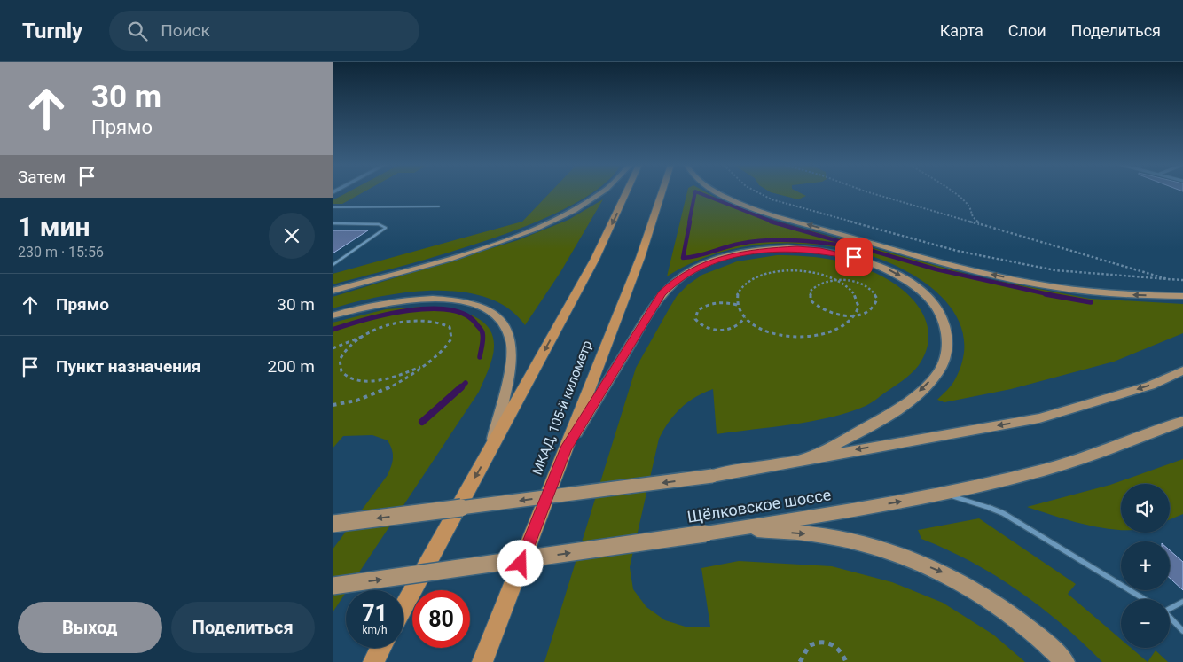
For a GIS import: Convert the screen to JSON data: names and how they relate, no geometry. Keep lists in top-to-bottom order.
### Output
{
  "streets": {
    "highway": ["МКАД, 105-й километр"],
    "main road": ["Щёлковское шоссе"]
  },
  "page": {
    "header": "Turnly",
    "search": "Поиск",
    "nav": ["Карта", "Слои", "Поделиться"],
    "turn": ["30 m", "Прямо"],
    "then": "Затем",
    "heading": ["1 мин", "230 m · 15:56"],
    "list": [
      {
        "name": "Прямо",
        "value": "30 m"
      },
      {
        "name": "Пункт назначения",
        "value": "200 m"
      }
    ],
    "map_buttons": ["+", "−"],
    "speed": "71 km/h",
    "limit": "80",
    "buttons": ["Выход", "Поделиться"]
  }
}
